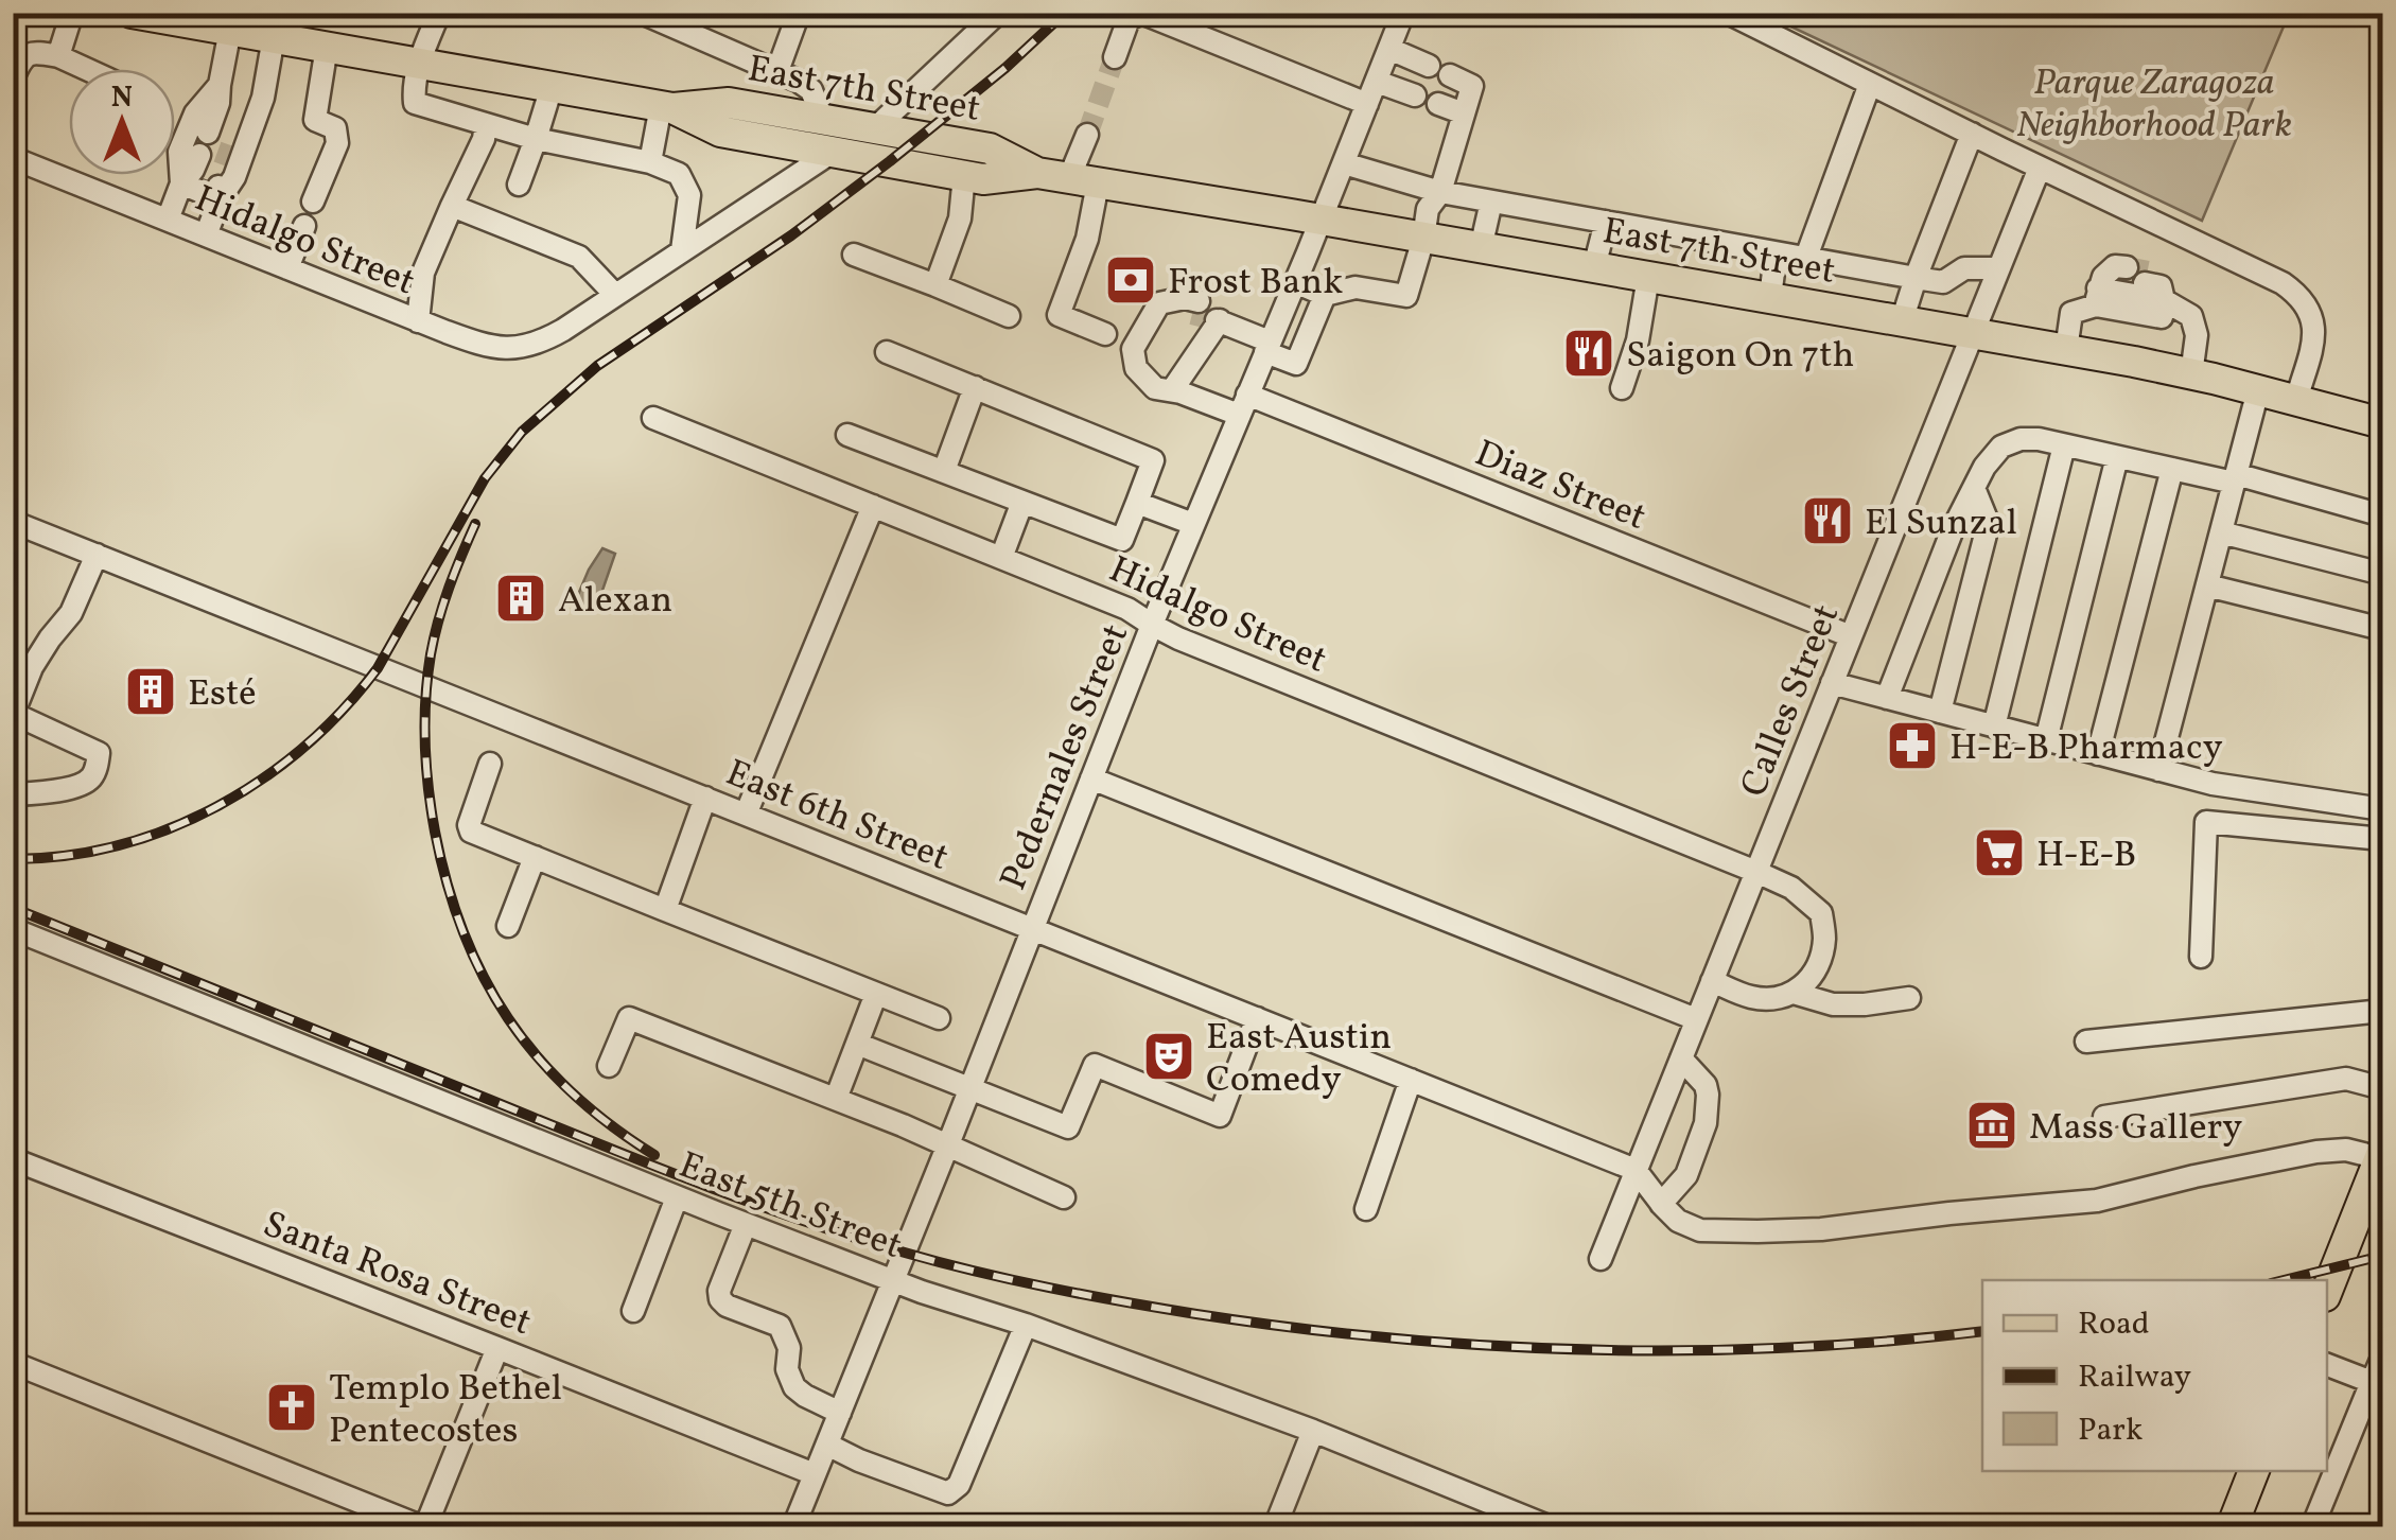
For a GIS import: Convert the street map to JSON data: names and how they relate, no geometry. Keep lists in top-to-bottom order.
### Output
{
  "streets": {
    "main road": ["East 7th Street"],
    "street": [
      "Hidalgo Street",
      "Diaz Street",
      "Calles Street",
      "Pedernales Street",
      "East 6th Street",
      "East 5th Street",
      "Santa Rosa Street"
    ]
  },
  "crossings": [
    ["East 7th Street", "Calles Street"],
    ["East 7th Street", "Pedernales Street"],
    ["Hidalgo Street", "Calles Street"],
    ["Hidalgo Street", "Pedernales Street"],
    ["Diaz Street", "Calles Street"],
    ["Diaz Street", "Pedernales Street"],
    ["Calles Street", "East 6th Street"],
    ["Pedernales Street", "East 6th Street"],
    ["Pedernales Street", "East 5th Street"],
    ["Pedernales Street", "Santa Rosa Street"]
  ],
  "parks": ["Parque Zaragoza Neighborhood Park"],
  "places": {
    "bank": ["Frost Bank"],
    "restaurant": ["Saigon On 7th", "El Sunzal"],
    "building": ["Alexan", "Esté"],
    "pharmacy": ["H-E-B Pharmacy"],
    "supermarket": ["H-E-B"],
    "theatre": ["East Austin Comedy"],
    "museum": ["Mass Gallery"],
    "church": ["Templo Bethel Pentecostes"]
  },
  "legend": ["Road", "Railway", "Park"],
  "north": "top"
}
